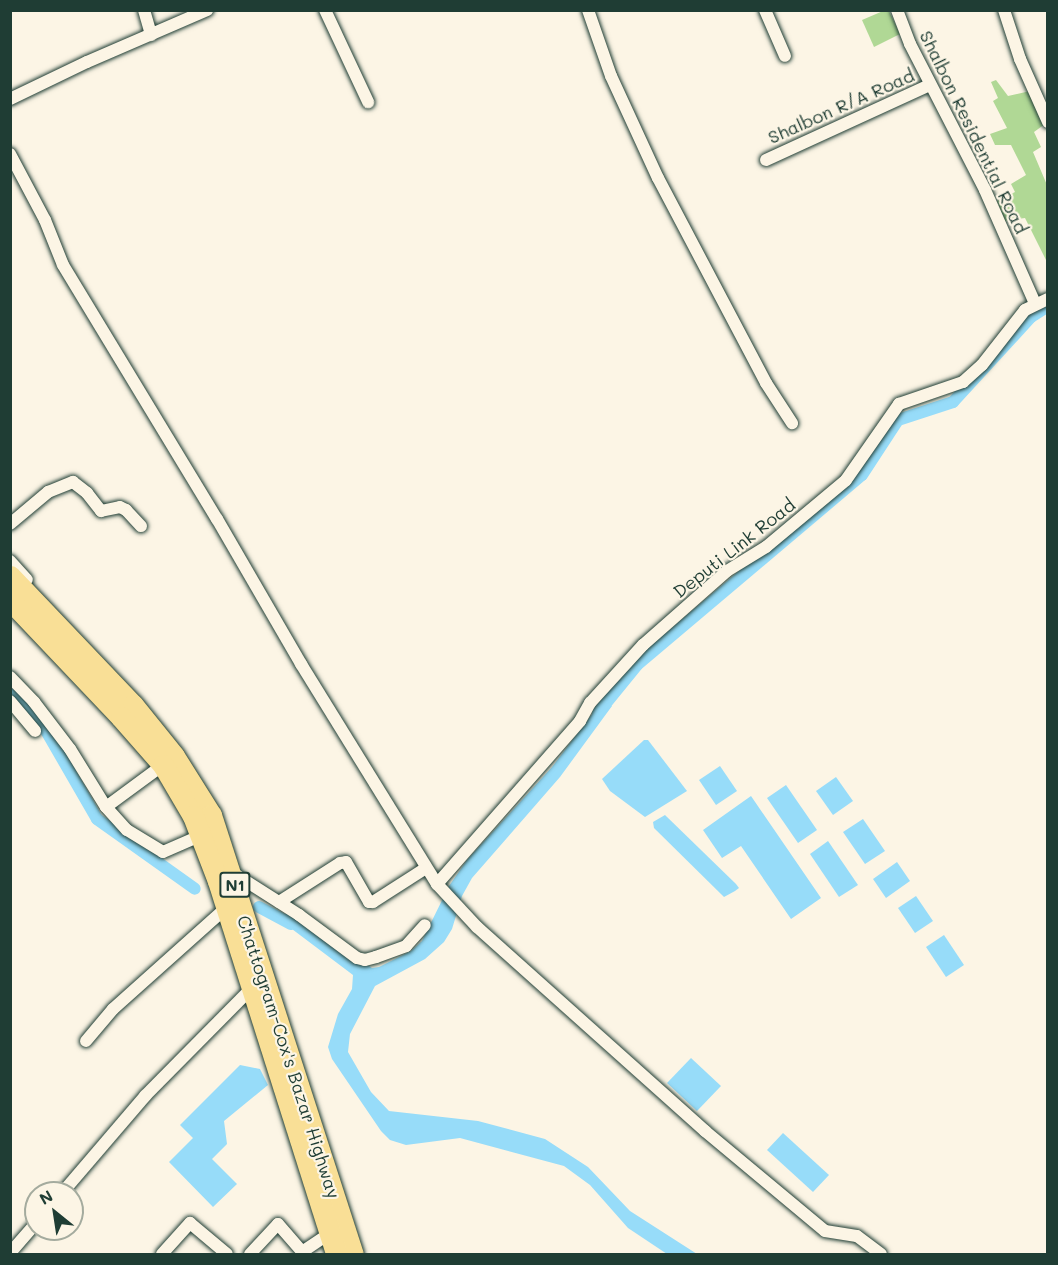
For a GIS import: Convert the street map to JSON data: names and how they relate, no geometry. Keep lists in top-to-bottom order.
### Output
{
  "streets": {
    "highway": ["N1", "Chattogram-Cox's Bazar Highway"],
    "street": ["Shalbon R/A Road", "Shalbon Residential Road", "Deputi Link Road"]
  },
  "crossings": [
    ["Shalbon R/A Road", "Shalbon Residential Road"]
  ],
  "north": "top left"
}
